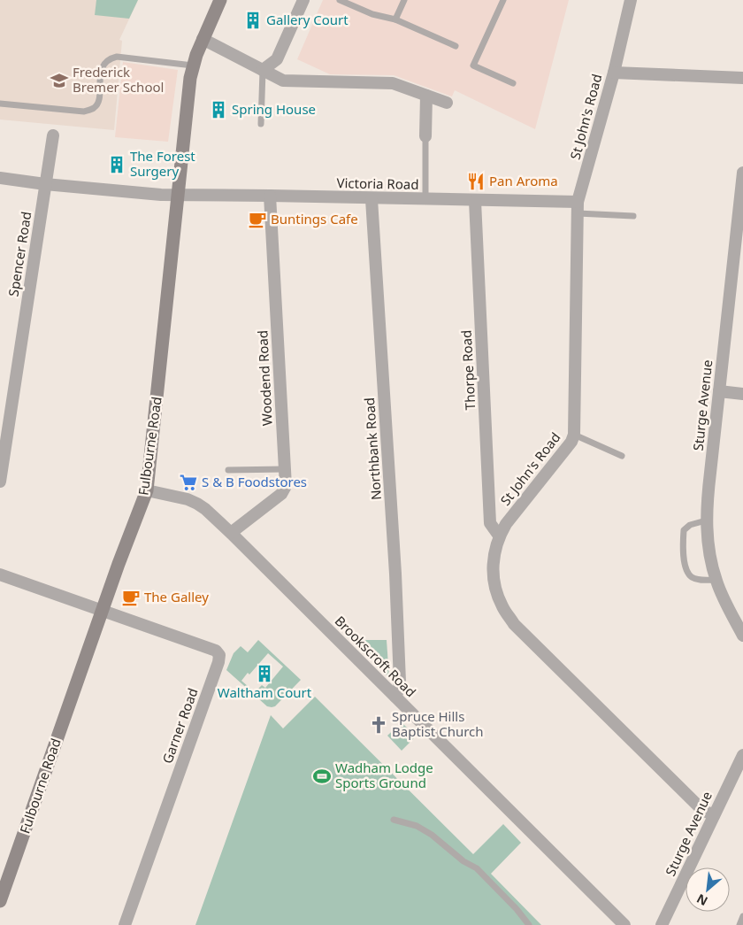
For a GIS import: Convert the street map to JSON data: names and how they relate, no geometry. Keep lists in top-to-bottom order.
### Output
{
  "streets": {
    "main road": ["Fulbourne Road"],
    "street": [
      "St John's Road",
      "Victoria Road",
      "Spencer Road",
      "Thorpe Road",
      "Woodend Road",
      "Sturge Avenue",
      "Northbank Road",
      "Brookscroft Road",
      "Garner Road"
    ]
  },
  "crossings": [
    ["St John's Road", "Victoria Road"],
    ["St John's Road", "Thorpe Road"],
    ["St John's Road", "Sturge Avenue"],
    ["Victoria Road", "Spencer Road"],
    ["Victoria Road", "Thorpe Road"],
    ["Victoria Road", "Woodend Road"],
    ["Victoria Road", "Fulbourne Road"],
    ["Victoria Road", "Northbank Road"],
    ["Woodend Road", "Brookscroft Road"],
    ["Fulbourne Road", "Brookscroft Road"],
    ["Fulbourne Road", "Garner Road"],
    ["Northbank Road", "Brookscroft Road"]
  ],
  "places": {
    "building": [
      "Gallery Court",
      "Spring House",
      "The Forest Surgery",
      "Waltham Court"
    ],
    "school or university": ["Frederick Bremer School"],
    "restaurant": ["Pan Aroma"],
    "cafe": ["Buntings Cafe", "The Galley"],
    "supermarket": ["S & B Foodstores"],
    "church": ["Spruce Hills Baptist Church"],
    "sports": ["Wadham Lodge Sports Ground"]
  },
  "north": "bottom left"
}
